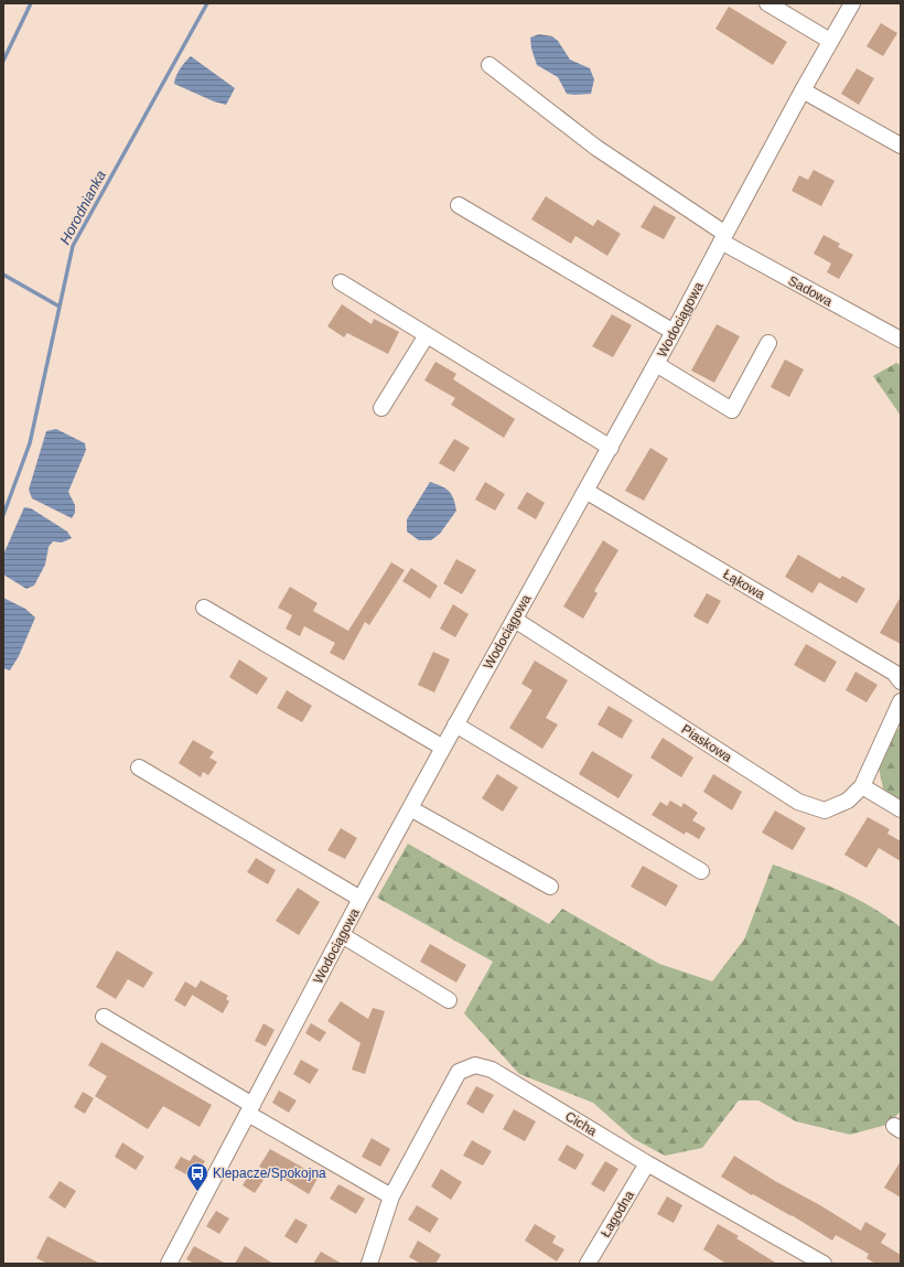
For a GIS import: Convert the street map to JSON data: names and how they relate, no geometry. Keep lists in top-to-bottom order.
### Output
{
  "streets": {
    "street": [
      "Sadowa",
      "Wodociągowa",
      "Łąkowa",
      "Piaskowa",
      "Cicha",
      "Łagodna"
    ]
  },
  "crossings": [
    ["Sadowa", "Wodociągowa"],
    ["Wodociągowa", "Łąkowa"],
    ["Wodociągowa", "Piaskowa"],
    ["Cicha", "Łagodna"]
  ],
  "water": ["Horodnianka"],
  "places": {
    "bus stop": ["Klepacze/Spokojna"]
  }
}
